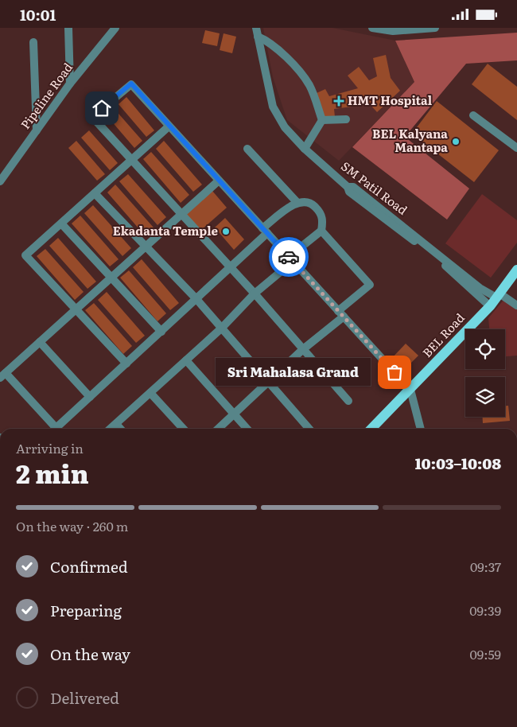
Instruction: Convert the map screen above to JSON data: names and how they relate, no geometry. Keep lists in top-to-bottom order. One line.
{"streets":{"main road":["BEL Road"],"street":["Pipeline Road","SM Patil Road"]},"crossings":[["SM Patil Road","BEL Road"]],"places":{"health":["HMT Hospital"],"other":["BEL Kalyana Mantapa","Ekadanta Temple","Sri Mahalasa Grand"]},"page":{"status":"10:01","bubble":"Sri Mahalasa Grand","heading":["2 min","Arriving in","10:03–10:08"],"bar":"On the way · 260 m","list":[["Confirmed","09:37"],["Preparing","09:39"],["On the way","09:59"],"Delivered"]}}
